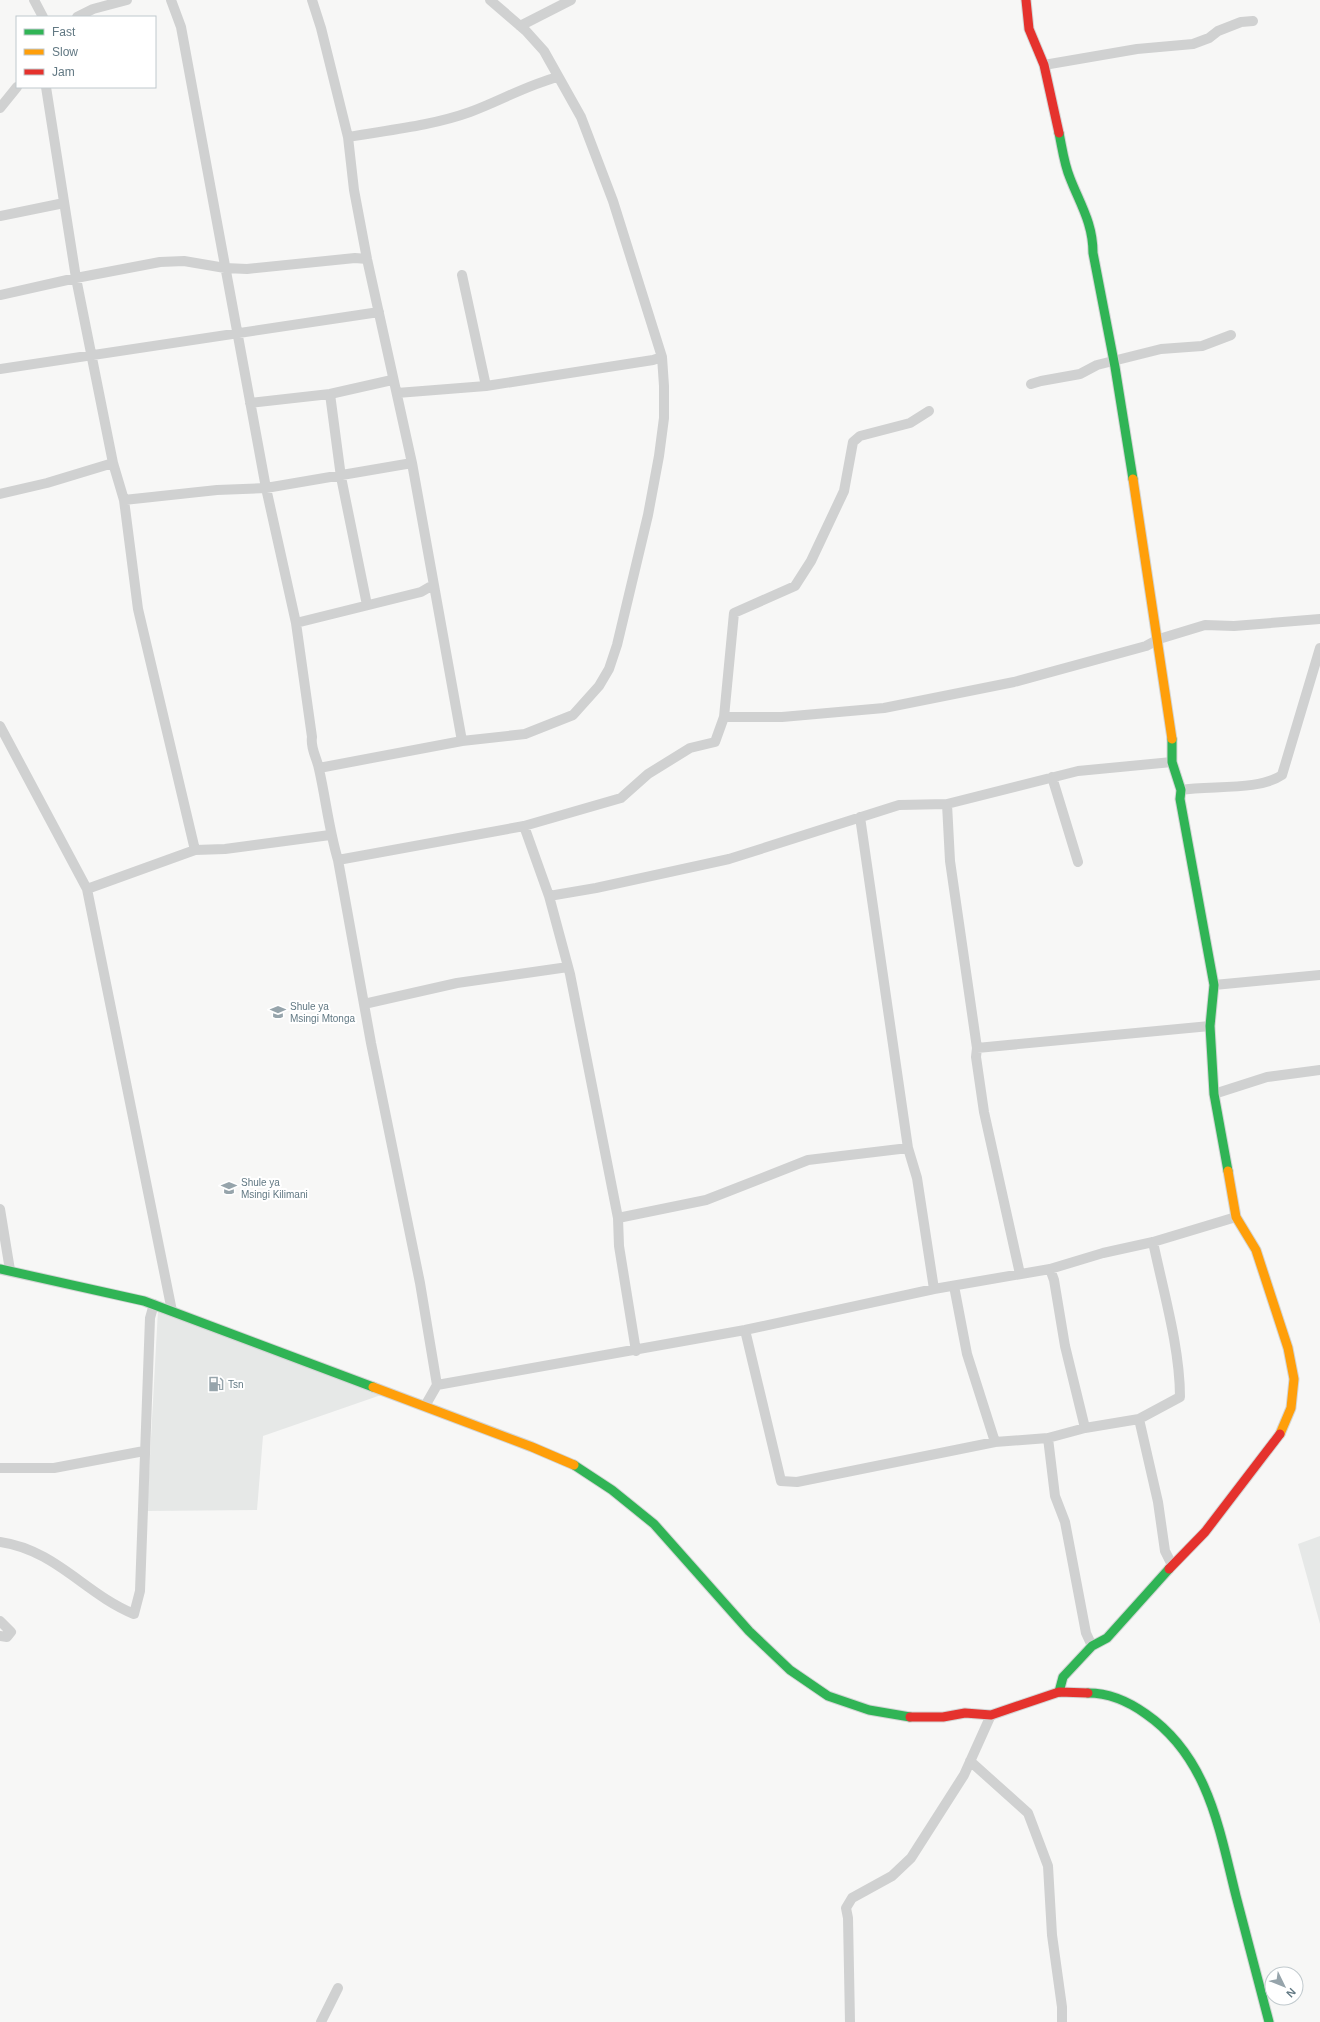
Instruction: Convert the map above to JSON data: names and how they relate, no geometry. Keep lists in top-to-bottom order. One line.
{"places":{"school or university":["Shule ya Msingi Mtonga","Shule ya Msingi Kilimani"],"fuel station":["Tsn"]},"legend":["Fast","Slow","Jam"],"north":"bottom right"}
